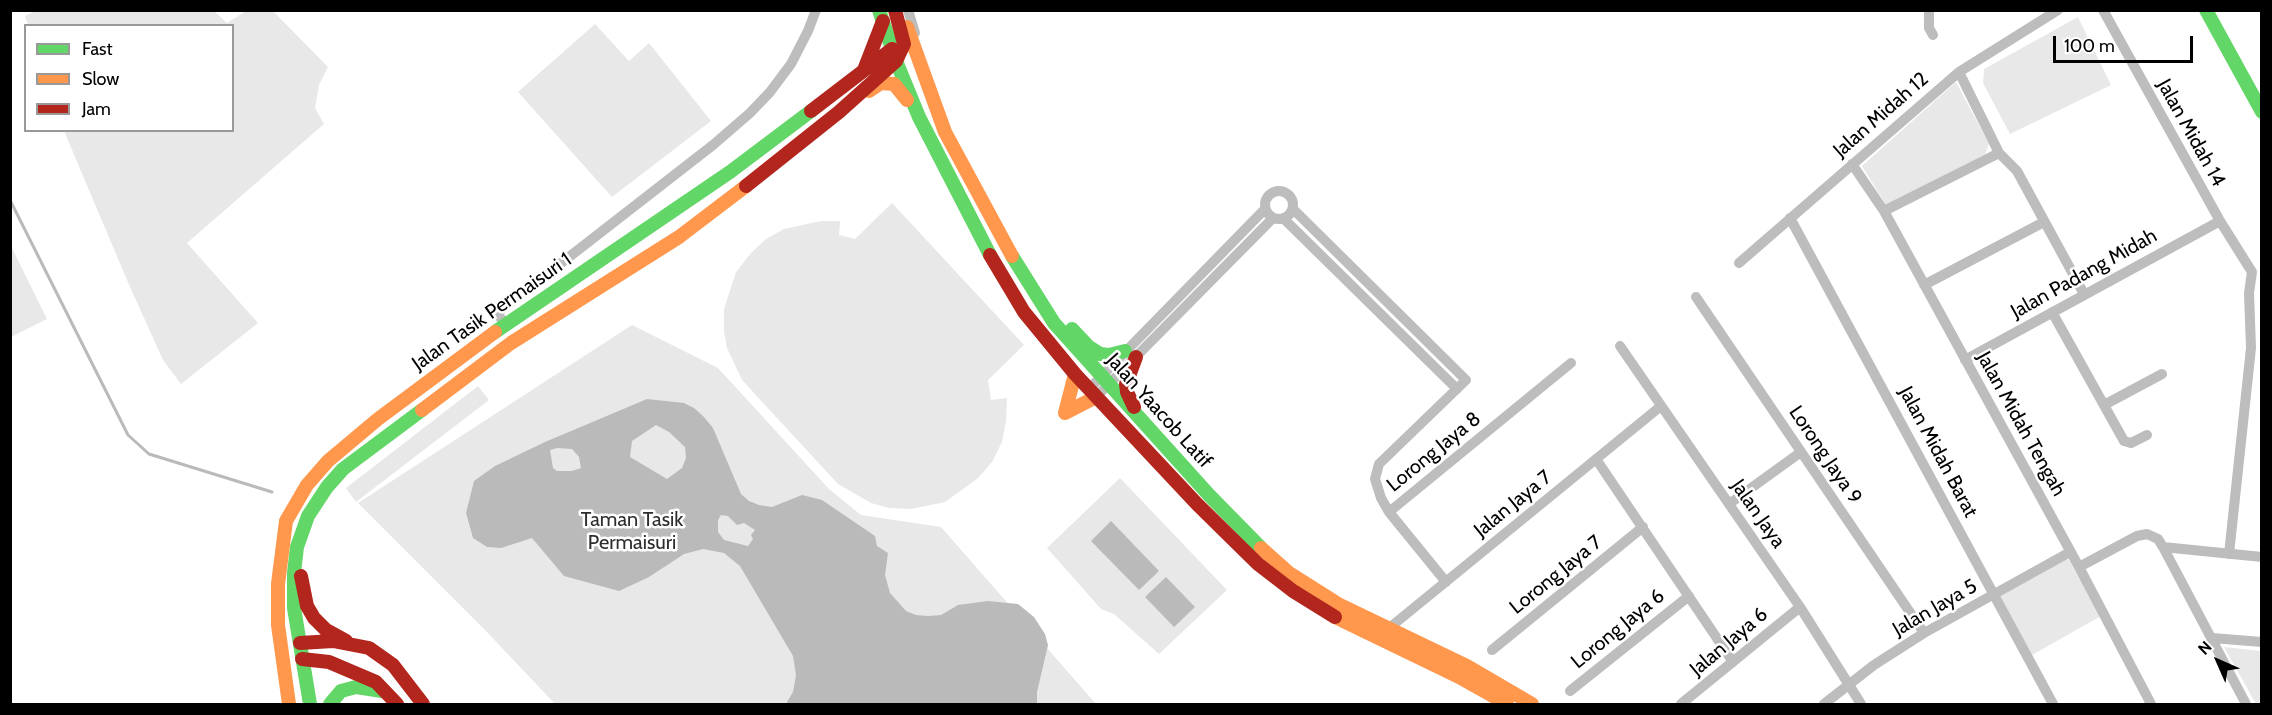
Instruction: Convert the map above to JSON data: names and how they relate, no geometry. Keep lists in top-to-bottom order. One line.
{"streets":{"street":["Jalan Midah 12","Jalan Midah 14","Jalan Padang Midah","Jalan Tasik Permaisuri 1","Jalan Yaacob Latif","Jalan Midah Tengah","Lorong Jaya 8","Jalan Midah Barat","Lorong Jaya 9","Jalan Jaya 7","Jalan Jaya","Lorong Jaya 7","Jalan Jaya 5","Lorong Jaya 6","Jalan Jaya 6"]},"crossings":[["Jalan Midah 12","Jalan Midah Tengah"],["Jalan Midah 12","Jalan Midah Barat"],["Jalan Midah 14","Jalan Padang Midah"],["Jalan Padang Midah","Jalan Midah Tengah"],["Jalan Tasik Permaisuri 1","Jalan Yaacob Latif"],["Jalan Yaacob Latif","Jalan Jaya 7"],["Jalan Midah Tengah","Jalan Jaya 5"],["Lorong Jaya 8","Jalan Jaya 7"],["Jalan Midah Barat","Jalan Jaya 5"],["Lorong Jaya 9","Jalan Jaya 5"],["Jalan Jaya 7","Jalan Jaya"],["Jalan Jaya","Jalan Jaya 5"],["Jalan Jaya","Jalan Jaya 6"]],"parks":["Taman Tasik Permaisuri"],"legend":["Fast","Slow","Jam"],"scale_bar":"100 m","north":"top left"}
